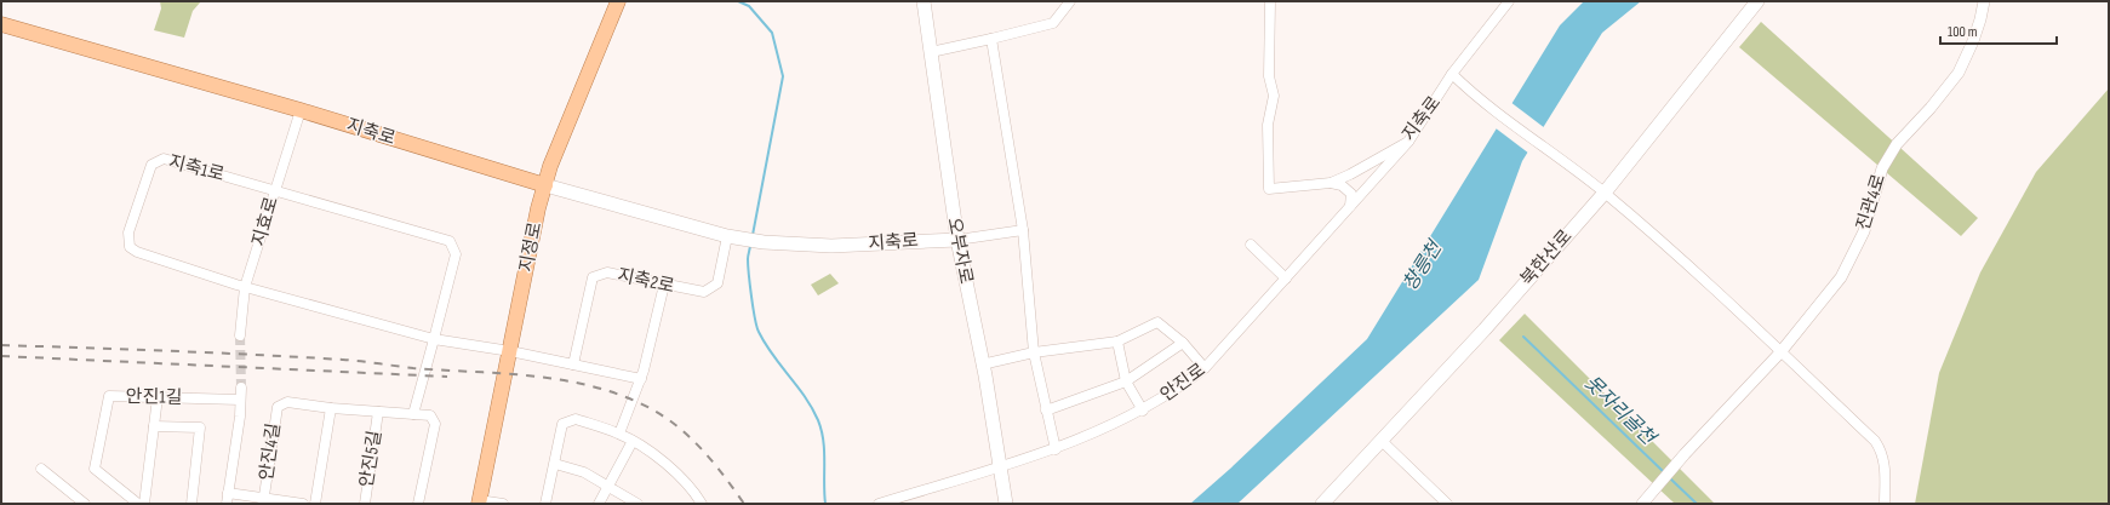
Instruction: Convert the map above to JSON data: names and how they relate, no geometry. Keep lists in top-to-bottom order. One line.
{"streets":{"main road":["지축로","지정로","오부자로","북한산로"],"street":["지축1로","진관4로","지효로","지축2로","안진로","안진1길","안진4길","안진5길"]},"crossings":[["지축로","지효로"],["지축로","지정로"],["지축로","오부자로"],["지축로","지축2로"],["지축로","안진로"],["지축1로","지효로"],["지축1로","지정로"],["오부자로","안진로"]],"water":["창릉천","못자리골천"],"scale_bar":"100 m"}
